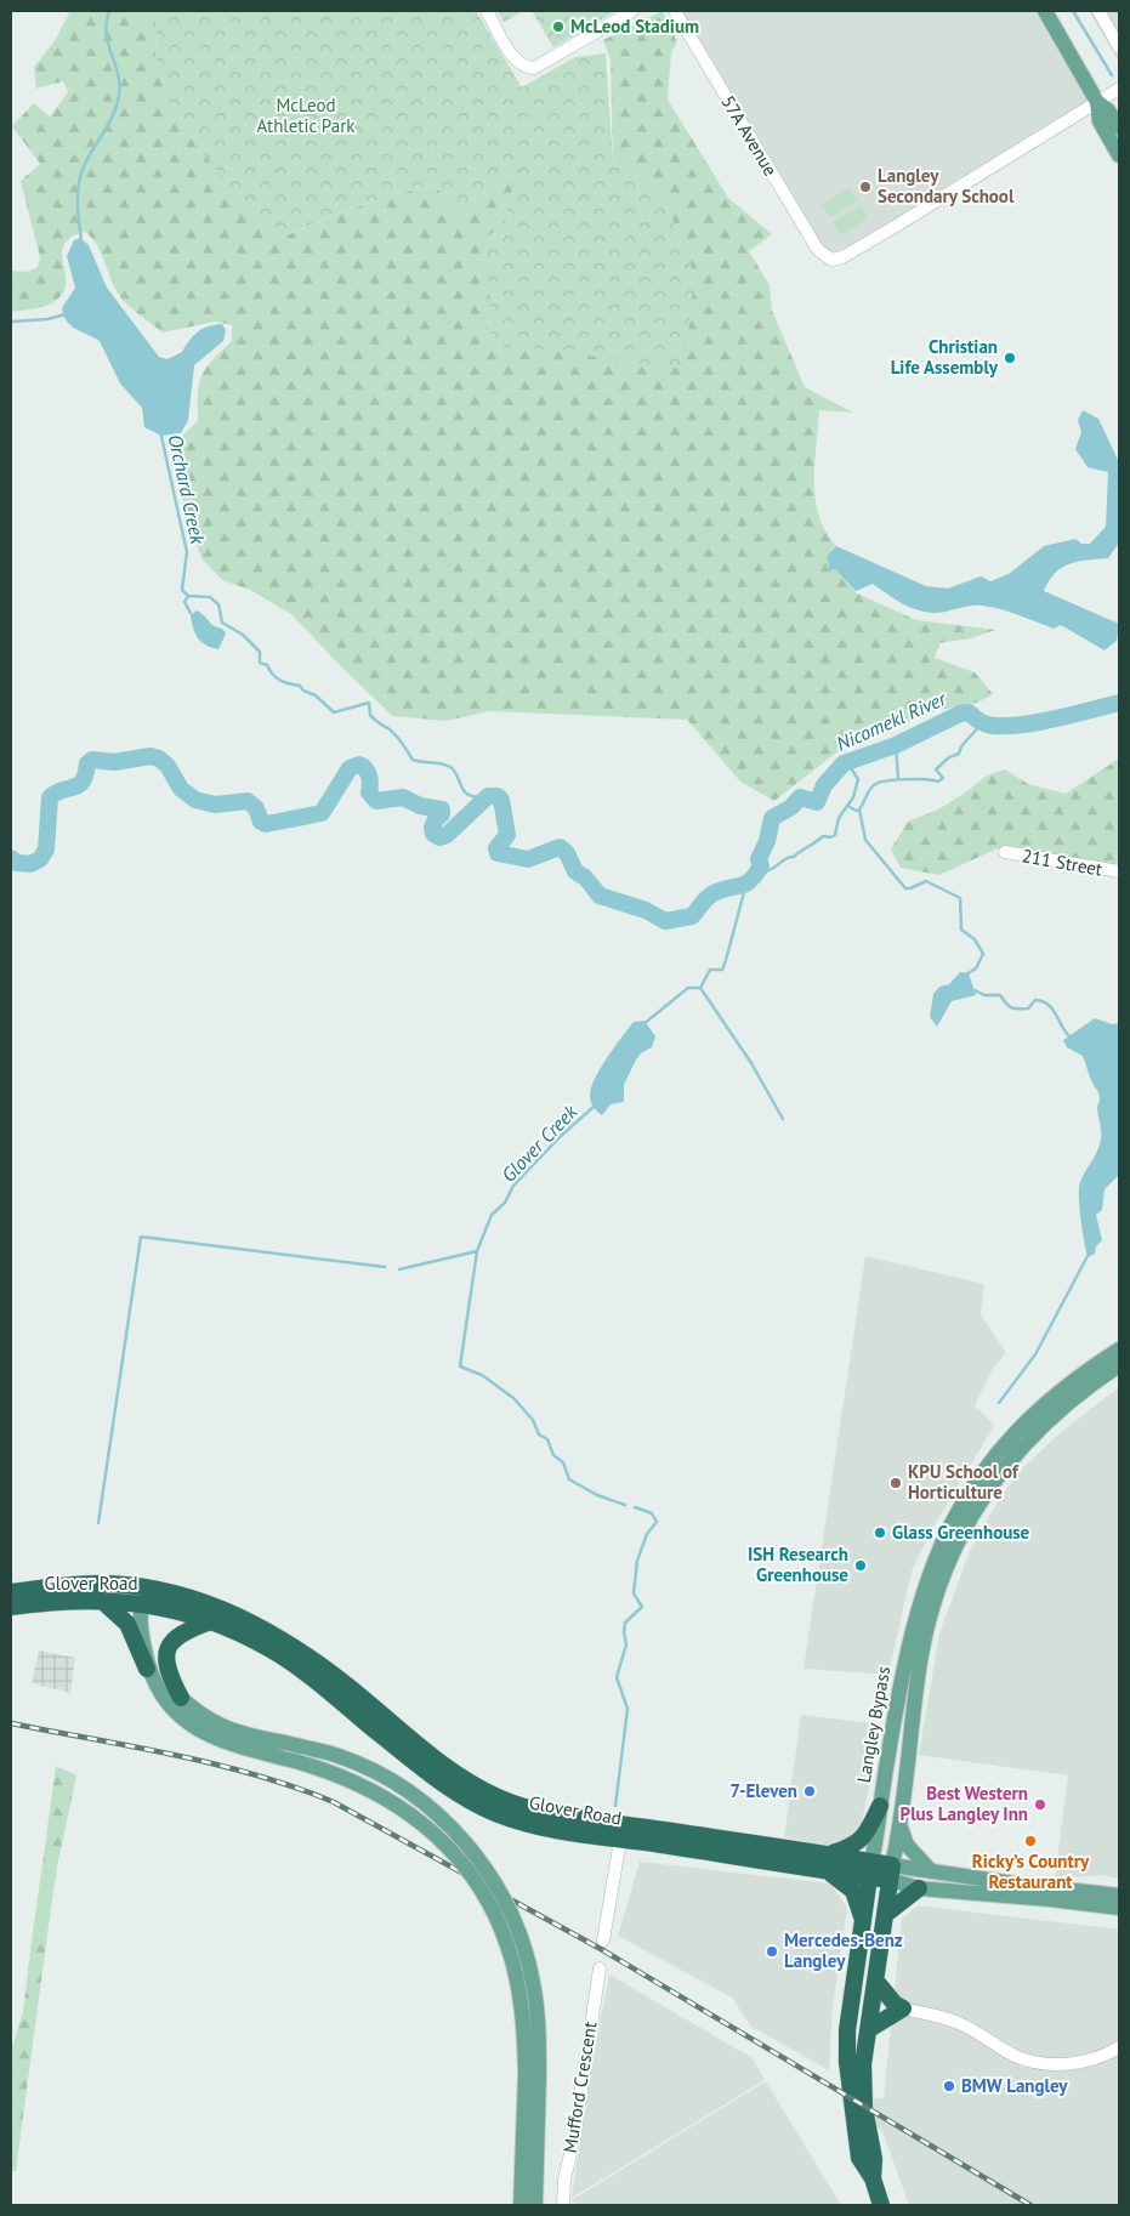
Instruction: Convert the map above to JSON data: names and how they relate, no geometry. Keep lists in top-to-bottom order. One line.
{"streets":{"highway":["Glover Road","Langley Bypass"],"street":["57A Avenue","211 Street","Mufford Crescent"]},"crossings":[["Glover Road","Langley Bypass"]],"water":["Orchard Creek","Nicomekl River","Glover Creek"],"parks":["McLeod Athletic Park"],"places":["McLeod Stadium","Langley Secondary School","Christian Life Assembly","KPU School of Horticulture","Glass Greenhouse","ISH Research Greenhouse","7-Eleven","Best Western Plus Langley Inn","Ricky’s Country Restaurant","Mercedes-Benz Langley","BMW Langley"]}
